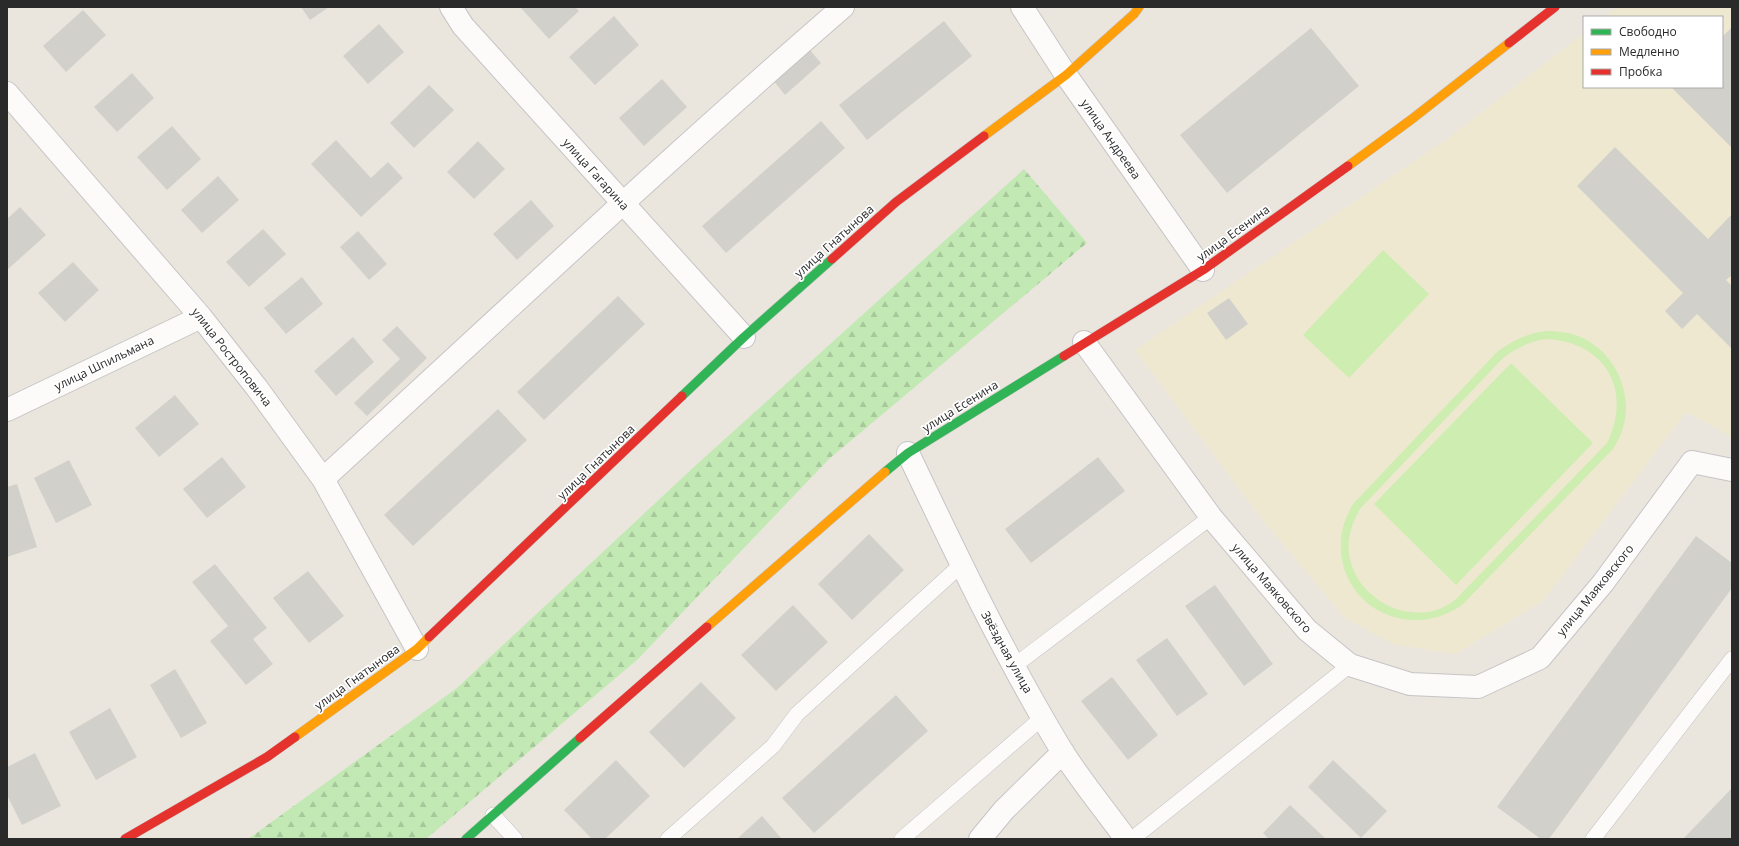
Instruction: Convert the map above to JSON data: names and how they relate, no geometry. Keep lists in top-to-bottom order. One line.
{"streets":{"street":["улица Андреева","улица Гагарина","улица Есенина","улица Гнатынова","улица Ростроповича","улица Шпильмана","улица Маяковского","Звёздная улица"]},"crossings":[["улица Андреева","улица Есенина"],["улица Андреева","улица Гнатынова"],["улица Гагарина","улица Гнатынова"],["улица Есенина","улица Маяковского"],["улица Есенина","Звёздная улица"],["улица Гнатынова","улица Ростроповича"],["улица Ростроповича","улица Шпильмана"]],"legend":["Свободно","Медленно","Пробка"]}
